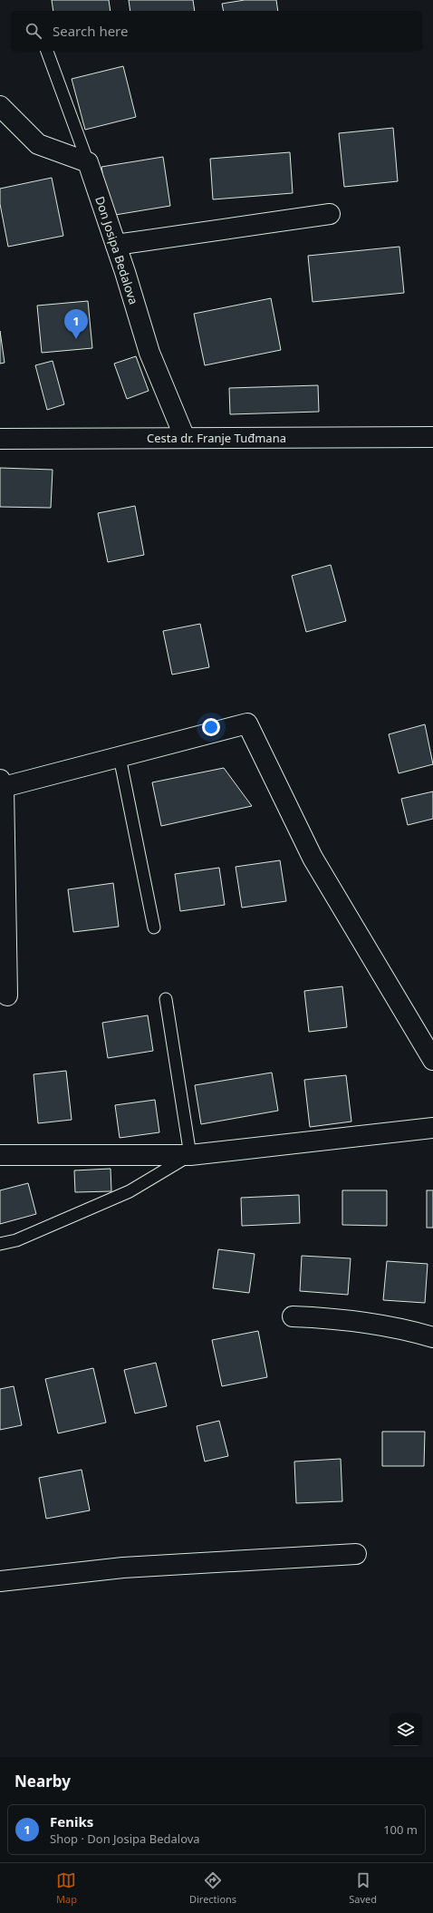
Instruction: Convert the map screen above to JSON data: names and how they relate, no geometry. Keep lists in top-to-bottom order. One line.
{"streets":{"street":["Don Josipa Bedalova","Cesta dr. Franje Tuđmana"]},"crossings":[["Don Josipa Bedalova","Cesta dr. Franje Tuđmana"]],"page":{"search":"Search here","pins":"1","heading":"Nearby","list":[{"mark":"1","name":"Feniks","note":"Shop · Don Josipa Bedalova","value":"100 m"}],"nav":["Map","Directions","Saved"]}}
